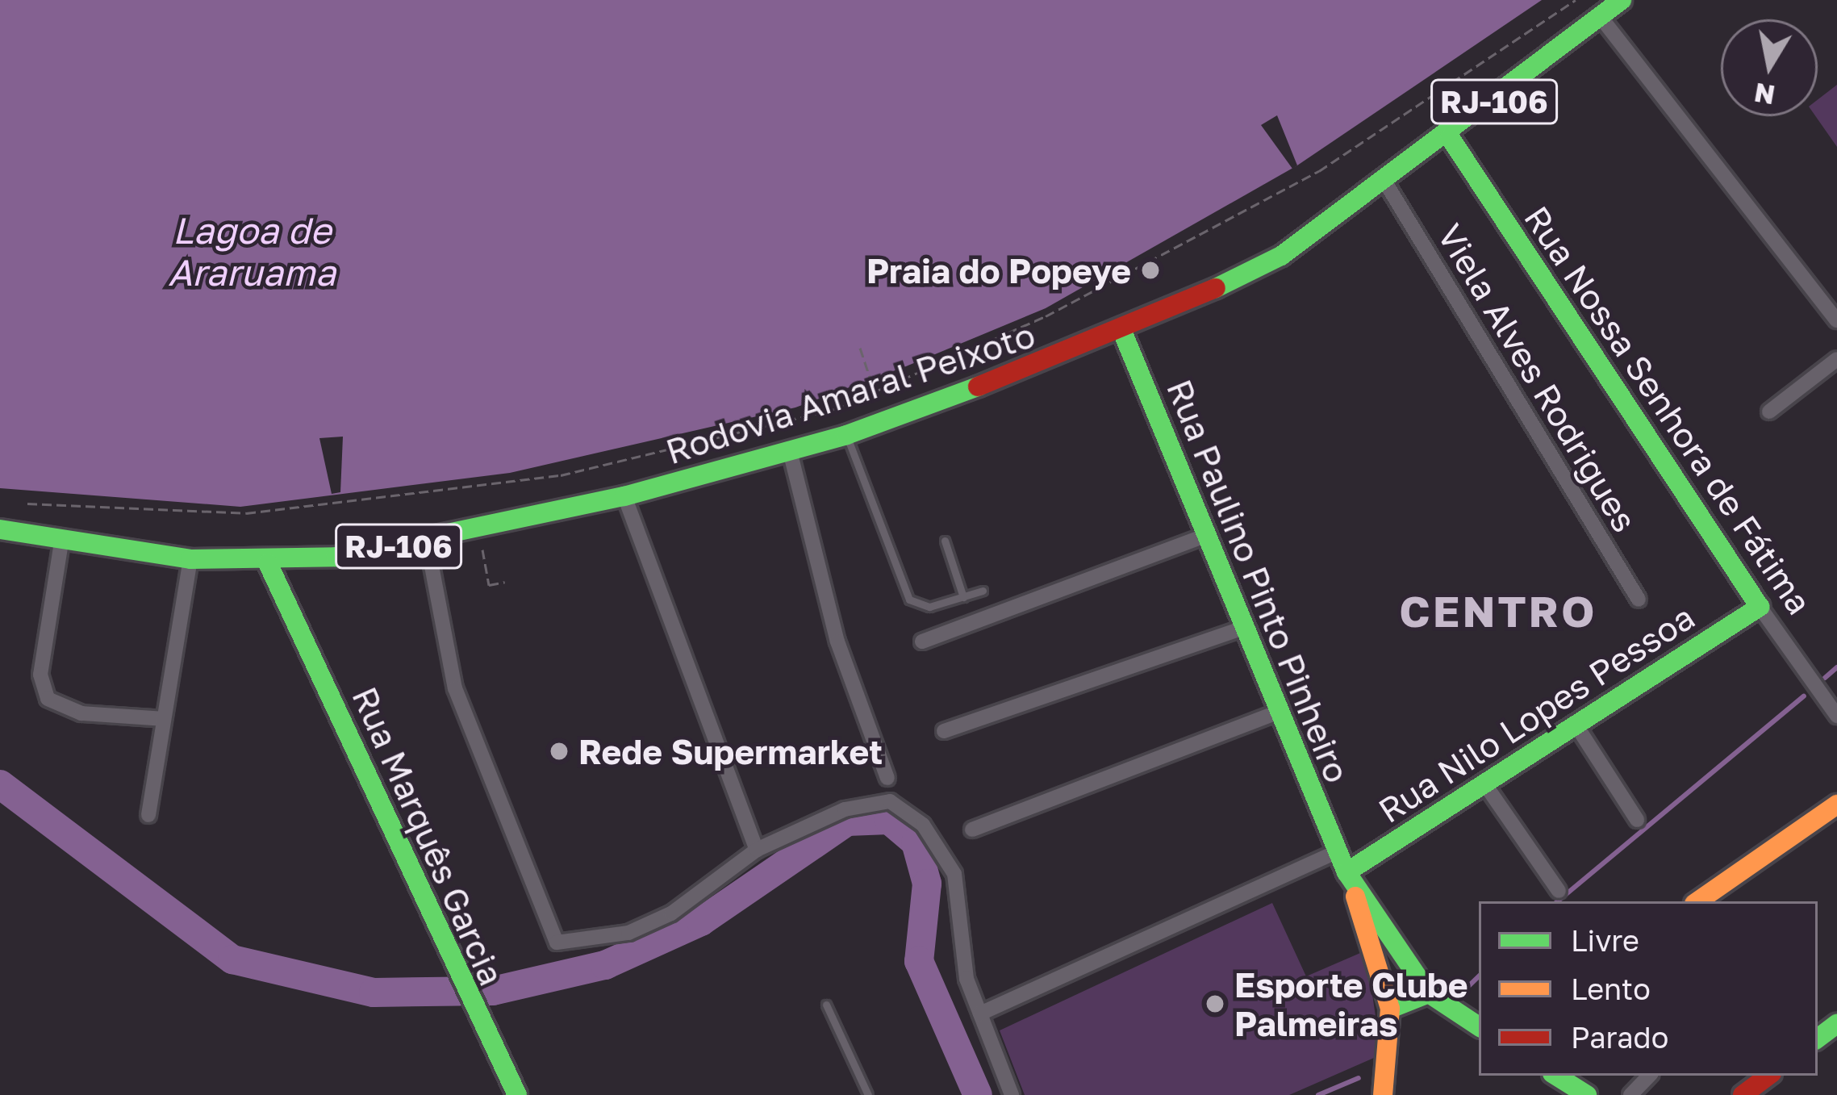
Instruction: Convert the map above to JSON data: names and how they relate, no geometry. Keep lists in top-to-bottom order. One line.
{"streets":{"main road":["RJ-106","Rodovia Amaral Peixoto","Rua Nossa Senhora de Fátima","Rua Paulino Pinto Pinheiro","Rua Nilo Lopes Pessoa","Rua Marquês Garcia"],"street":["Viela Alves Rodrigues"]},"crossings":[["Viela Alves Rodrigues","Rodovia Amaral Peixoto"],["Rodovia Amaral Peixoto","Rua Nossa Senhora de Fátima"],["Rodovia Amaral Peixoto","Rua Paulino Pinto Pinheiro"],["Rodovia Amaral Peixoto","Rua Marquês Garcia"],["Rua Nossa Senhora de Fátima","Rua Nilo Lopes Pessoa"],["Rua Paulino Pinto Pinheiro","Rua Nilo Lopes Pessoa"]],"districts":["CENTRO"],"water":["Lagoa de Araruama"],"places":["Praia do Popeye","Rede Supermarket","Esporte Clube Palmeiras"],"legend":["Livre","Lento","Parado"],"north":"bottom"}
